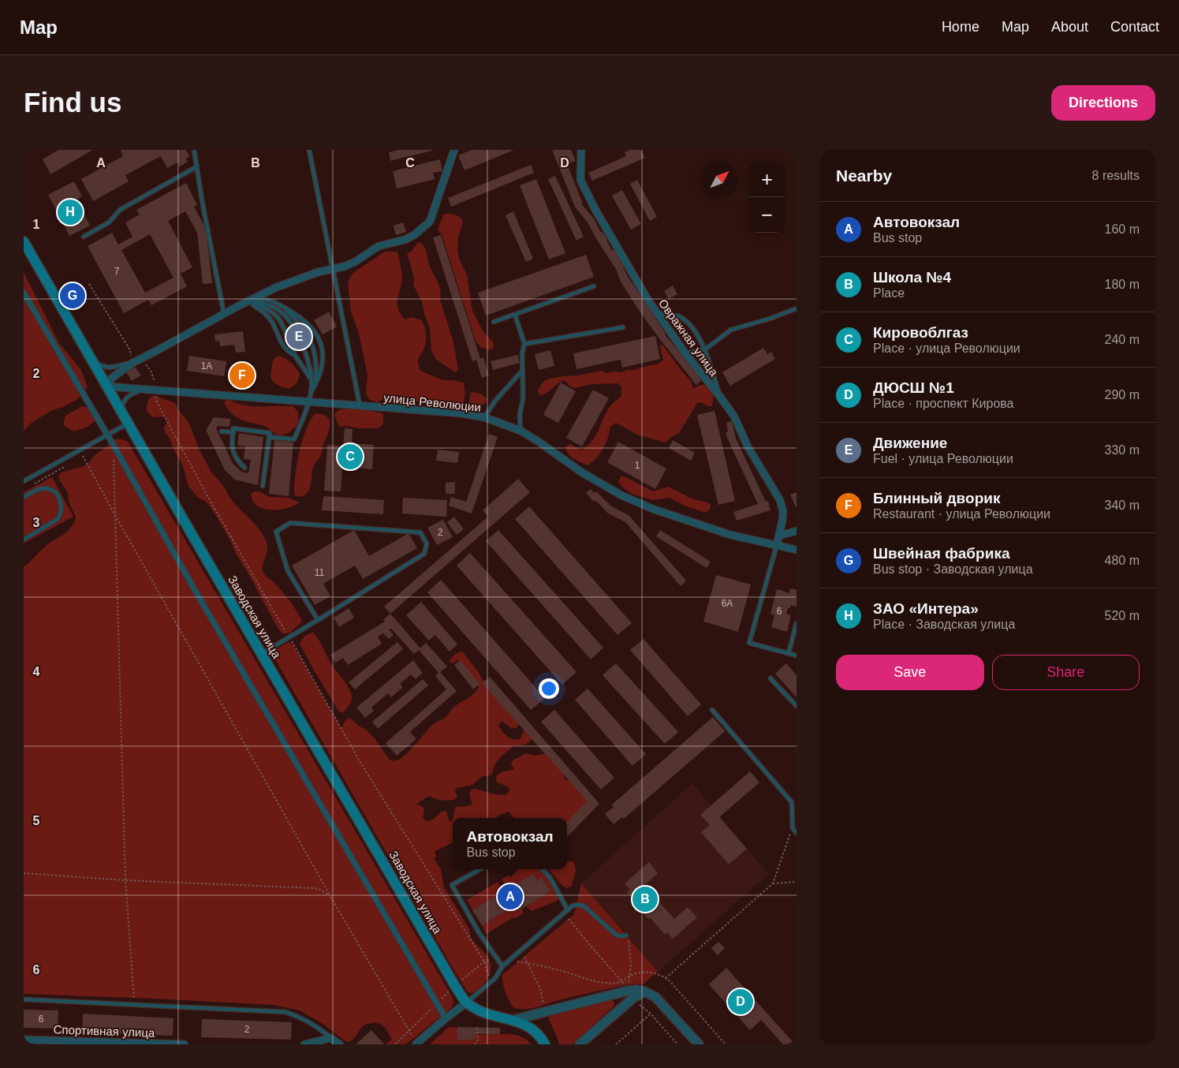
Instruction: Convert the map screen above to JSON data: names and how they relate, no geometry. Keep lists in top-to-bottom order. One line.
{"streets":{"main road":["Заводская улица"],"street":["Овражная улица","улица Революции","Спортивная улица"]},"crossings":[["Овражная улица","улица Революции"],["улица Революции","Заводская улица"]],"house_numbers":["7","1А","1","2","11","6А","6","6","2"],"north":"top right","page":{"header":"Map","nav":["Home","Map","About","Contact"],"buttons":["Directions",["Save","Share"]],"title":"Find us","heading":["Nearby","8 results"],"map_buttons":["+","−"],"pins":["H","G","E","F","C","A","B","D"],"list":[{"mark":"A","name":"Автовокзал","note":"Bus stop","value":"160 m"},{"mark":"B","name":"Школа №4","note":"Place","value":"180 m"},{"mark":"C","name":"Кировоблгаз","note":"Place · улица Революции","value":"240 m"},{"mark":"D","name":"ДЮСШ №1","note":"Place · проспект Кирова","value":"290 m"},{"mark":"E","name":"Движение","note":"Fuel · улица Революции","value":"330 m"},{"mark":"F","name":"Блинный дворик","note":"Restaurant · улица Революции","value":"340 m"},{"mark":"G","name":"Швейная фабрика","note":"Bus stop · Заводская улица","value":"480 m"},{"mark":"H","name":"ЗАО «Интера»","note":"Place · Заводская улица","value":"520 m"}],"popup":["Автовокзал","Bus stop"]},"grid":{"columns":["A","B","C","D"],"rows":["1","2","3","4","5","6"]}}
